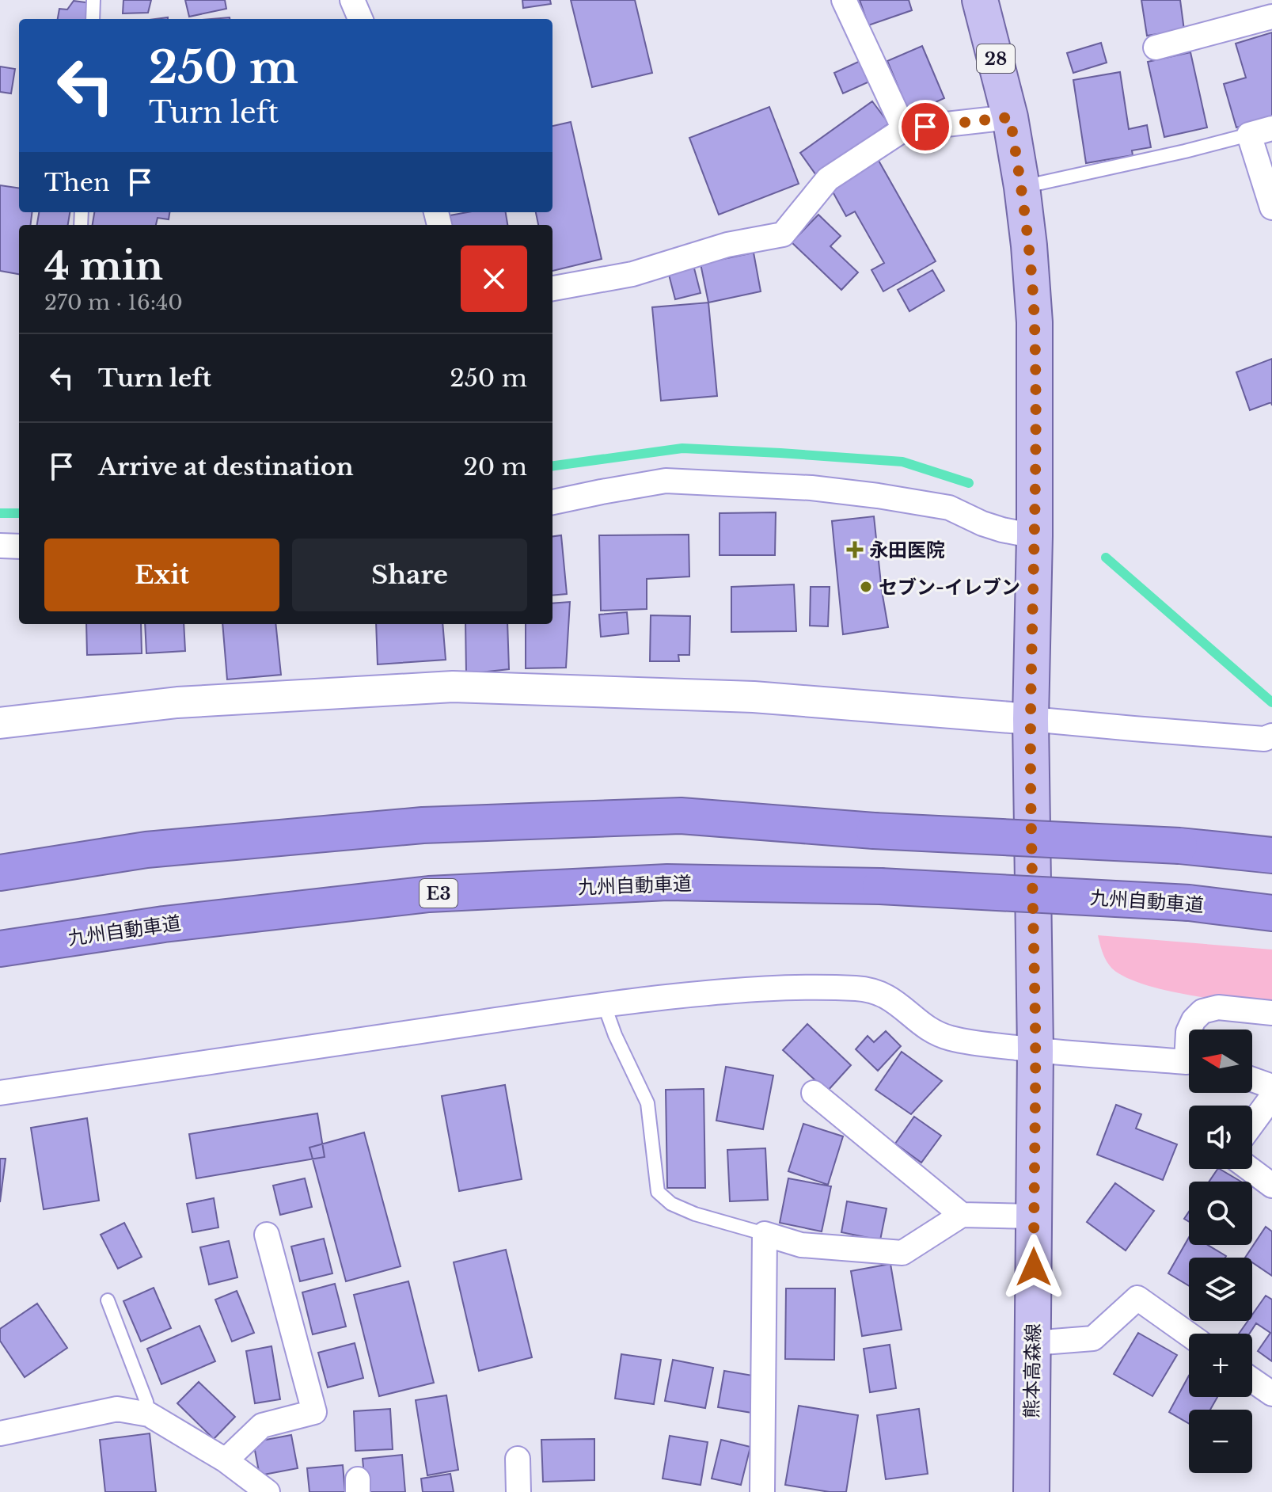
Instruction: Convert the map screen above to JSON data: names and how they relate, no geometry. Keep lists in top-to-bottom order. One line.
{"streets":{"highway":["九州自動車道","E3"],"main road":["28","熊本高森線"]},"places":{"health":["永田医院"],"other":["セブン-イレブン"]},"north":"left","page":{"turn":["250 m","Turn left"],"then":"Then","heading":["4 min","270 m · 16:40"],"list":[{"name":"Turn left","value":"250 m"},{"name":"Arrive at destination","value":"20 m"}],"buttons":["Exit","Share"],"map_buttons":["+","−"]}}
